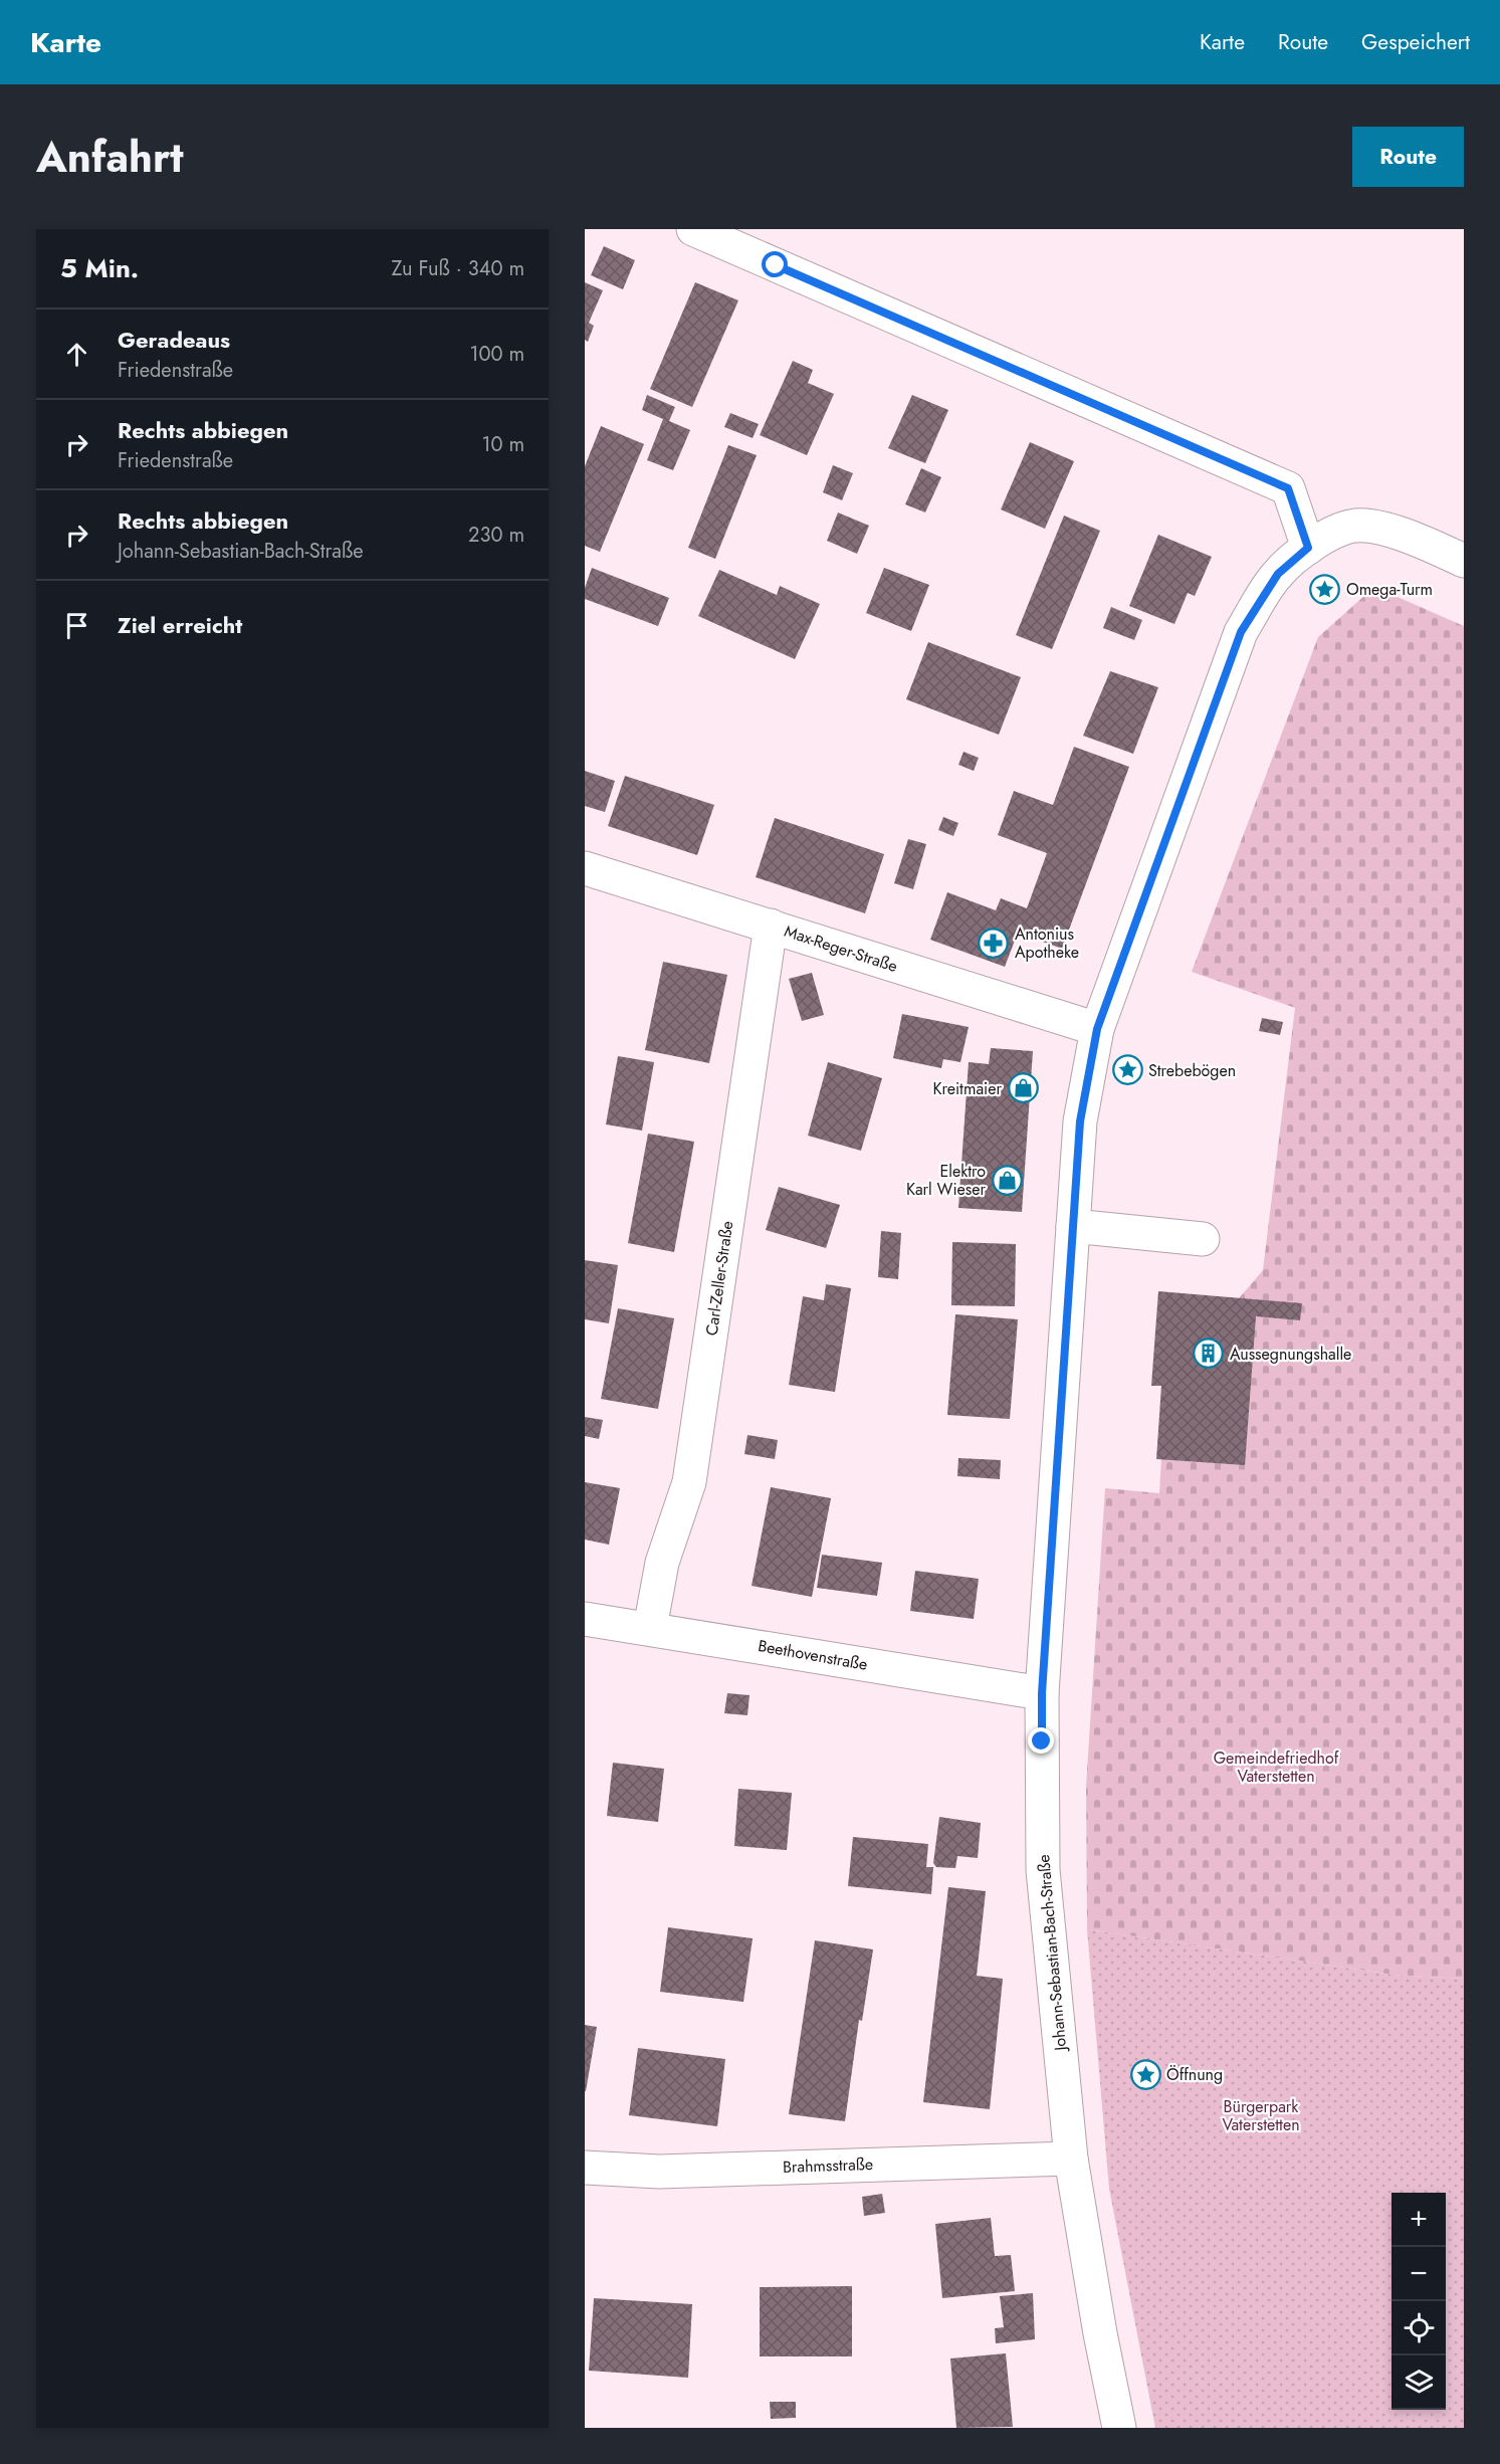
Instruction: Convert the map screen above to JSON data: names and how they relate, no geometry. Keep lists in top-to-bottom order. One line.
{"streets":{"street":["Max-Reger-Straße","Carl-Zeller-Straße","Beethovenstraße","Johann-Sebastian-Bach-Straße","Brahmsstraße"]},"crossings":[["Max-Reger-Straße","Carl-Zeller-Straße"],["Max-Reger-Straße","Johann-Sebastian-Bach-Straße"],["Carl-Zeller-Straße","Beethovenstraße"],["Beethovenstraße","Johann-Sebastian-Bach-Straße"],["Johann-Sebastian-Bach-Straße","Brahmsstraße"]],"parks":["Gemeindefriedhof Vaterstetten","Bürgerpark Vaterstetten"],"places":{"place":["Omega-Turm","Strebebögen","Öffnung"],"pharmacy":["Antonius Apotheke"],"shop":["Kreitmaier","Elektro Karl Wieser"],"building":["Aussegnungshalle"]},"page":{"header":"Karte","nav":["Karte","Route","Gespeichert"],"title":"Anfahrt","buttons":"Route","heading":["5 Min.","Zu Fuß · 340 m"],"list":[["Geradeaus","Friedenstraße","100 m"],["Rechts abbiegen","Friedenstraße","10 m"],["Rechts abbiegen","Johann-Sebastian-Bach-Straße","230 m"],"Ziel erreicht"],"map_buttons":["+","−"]}}
